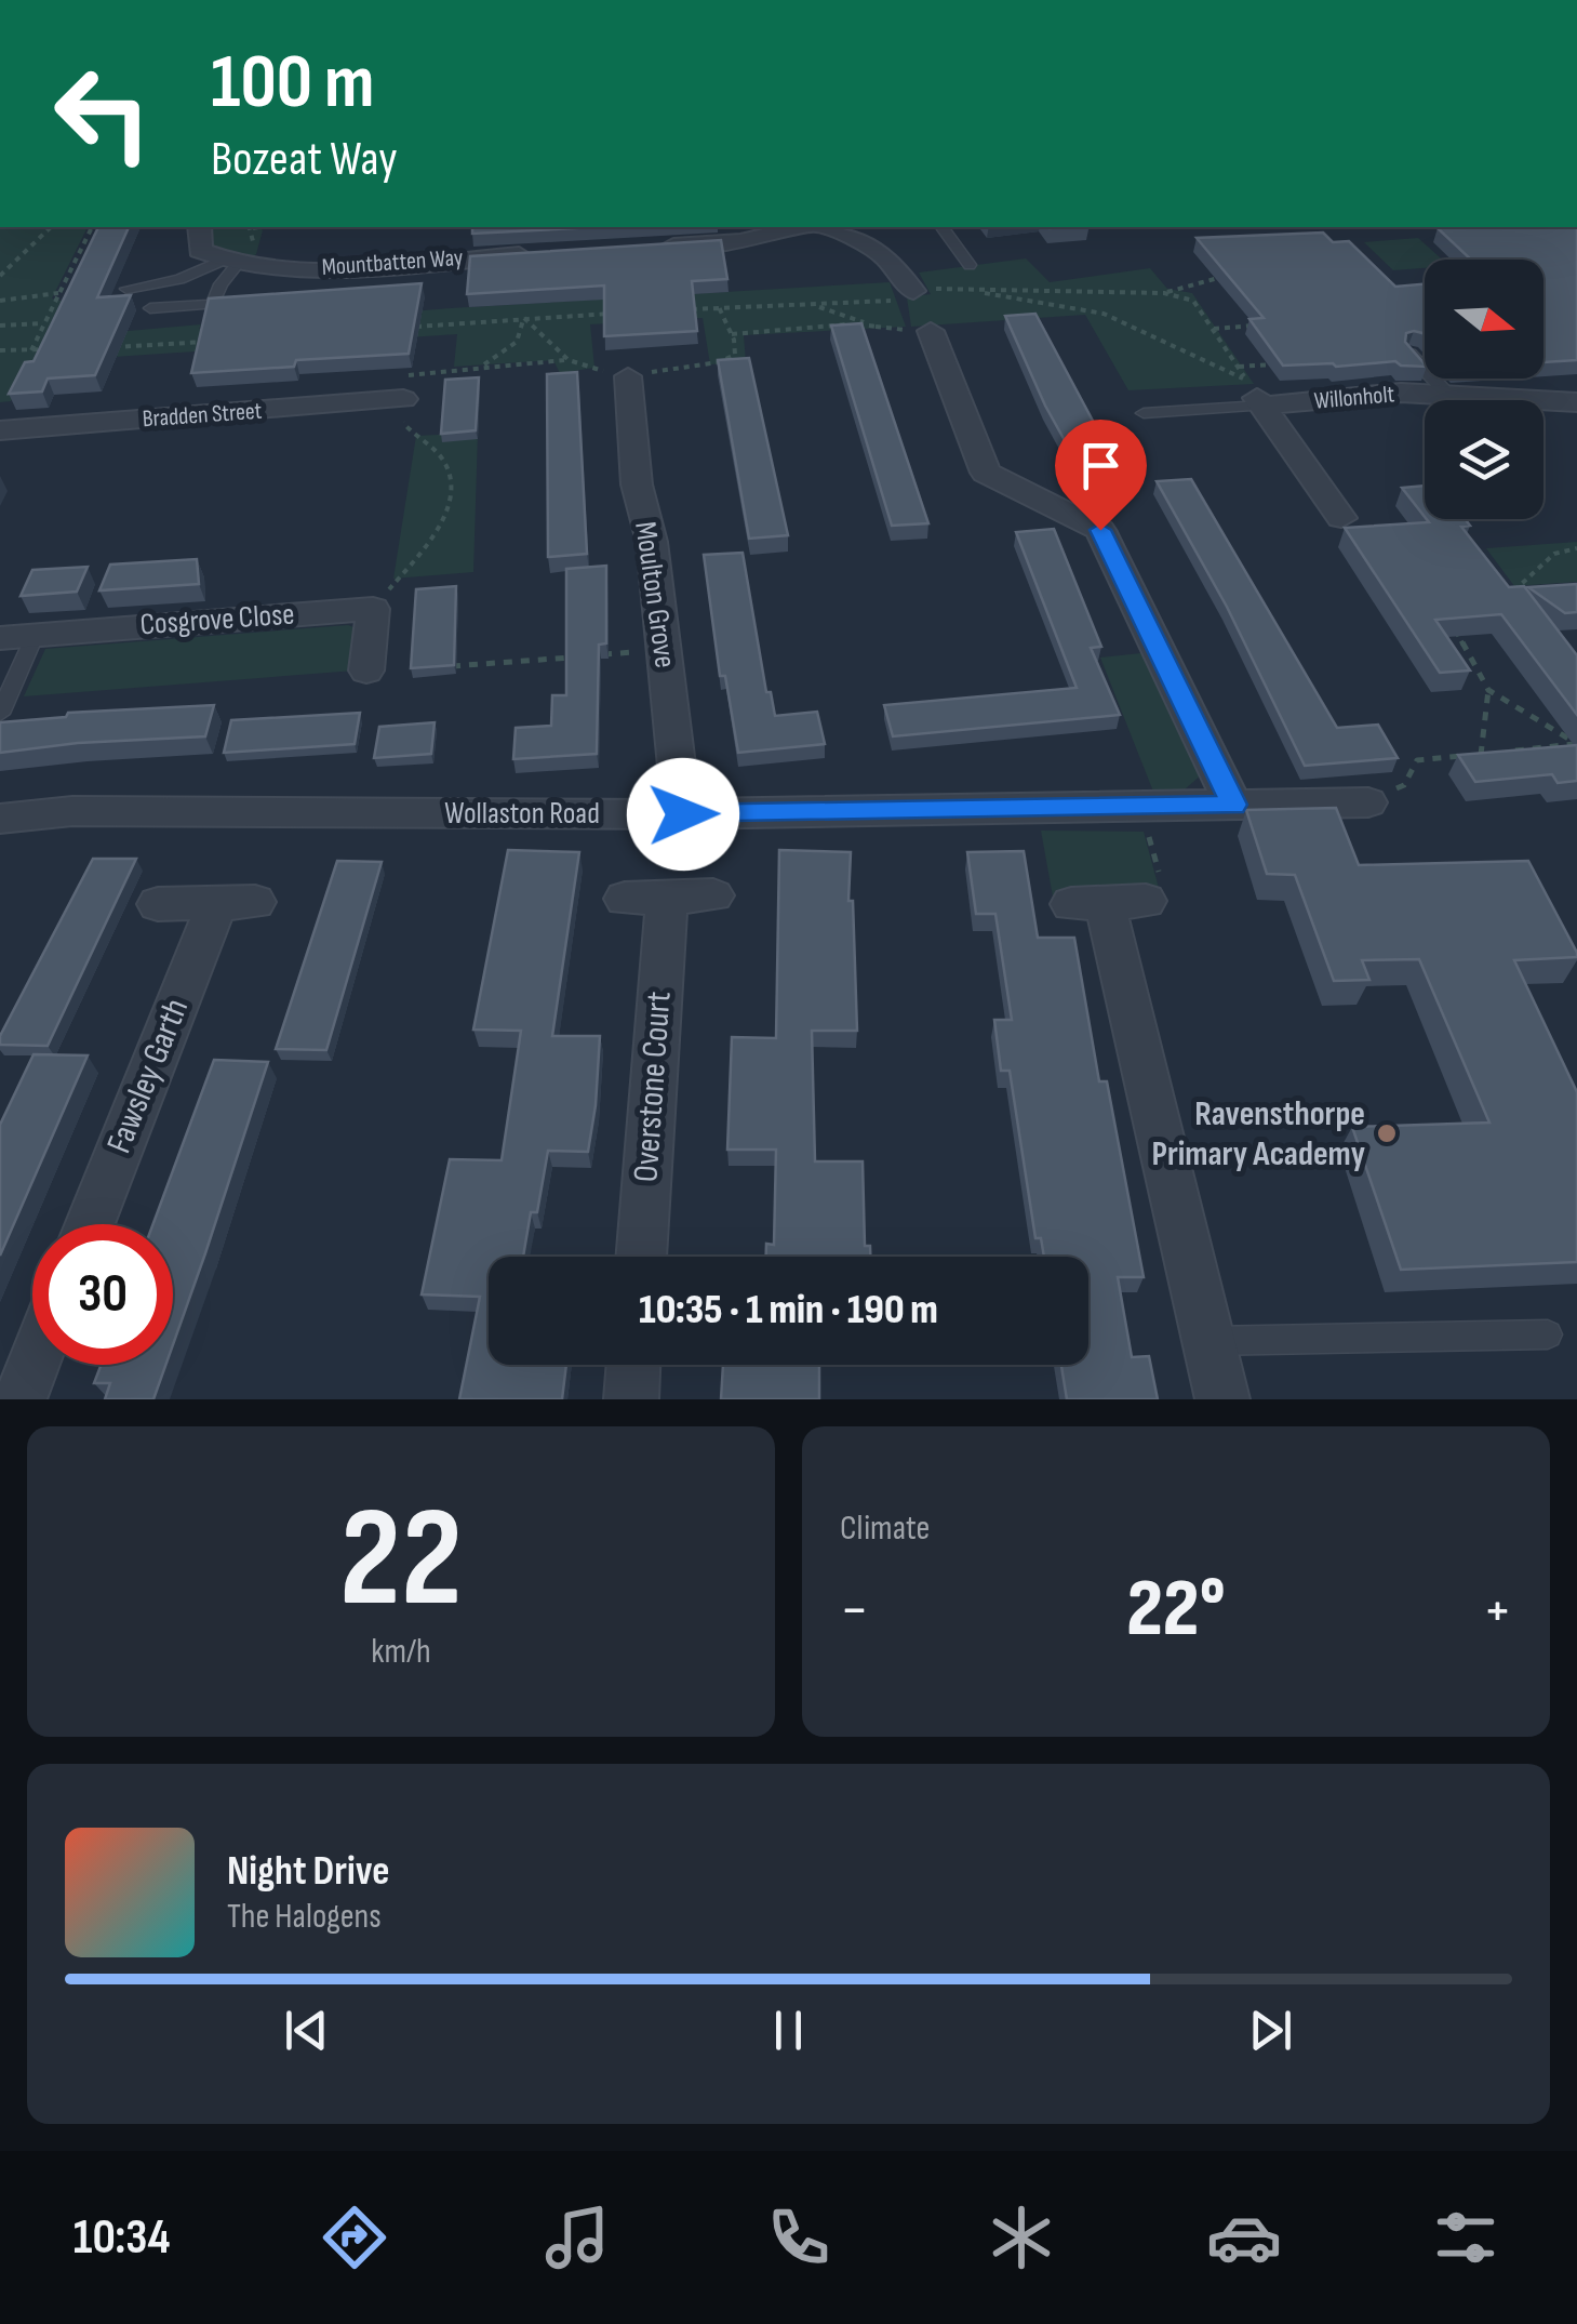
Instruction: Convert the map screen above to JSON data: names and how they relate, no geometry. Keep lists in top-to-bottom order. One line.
{"streets":{"street":["Mountbatten Way","Willonholt","Bradden Street","Moulton Grove","Cosgrove Close","Wollaston Road","Fawsley Garth","Overstone Court"]},"crossings":[["Moulton Grove","Wollaston Road"]],"places":["Ravensthorpe Primary Academy"],"north":"right","page":{"turn":["100 m","Bozeat Way"],"limit":"30","trip":"10:35 · 1 min · 190 m","tile":[["22","km/h"],"Climate"],"heat":["−","22°","+"],"song":["Night Drive","The Halogens"],"tabs":"10:34"}}
